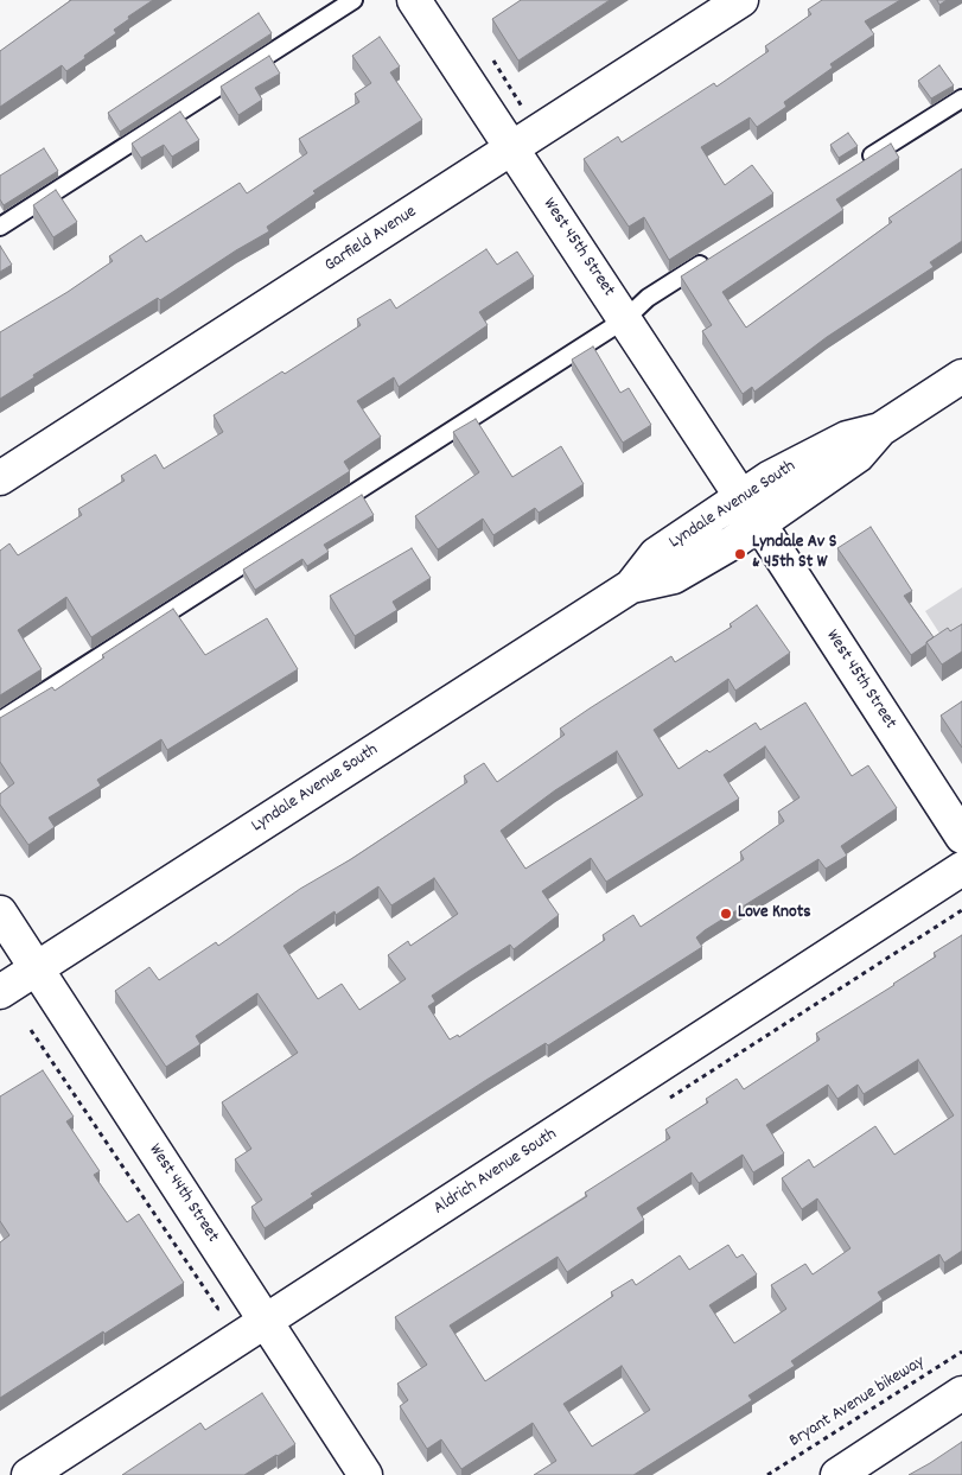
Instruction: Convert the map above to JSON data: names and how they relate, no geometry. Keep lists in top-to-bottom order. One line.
{"streets":{"street":["Garfield Avenue","West 45th Street","Lyndale Avenue South","Aldrich Avenue South","West 44th Street"],"path":["Bryant Avenue bikeway"]},"crossings":[["Garfield Avenue","West 45th Street"],["West 45th Street","Lyndale Avenue South"],["Lyndale Avenue South","West 44th Street"],["Aldrich Avenue South","West 44th Street"]],"places":["Lyndale Av S & 45th St W","Love Knots"]}
